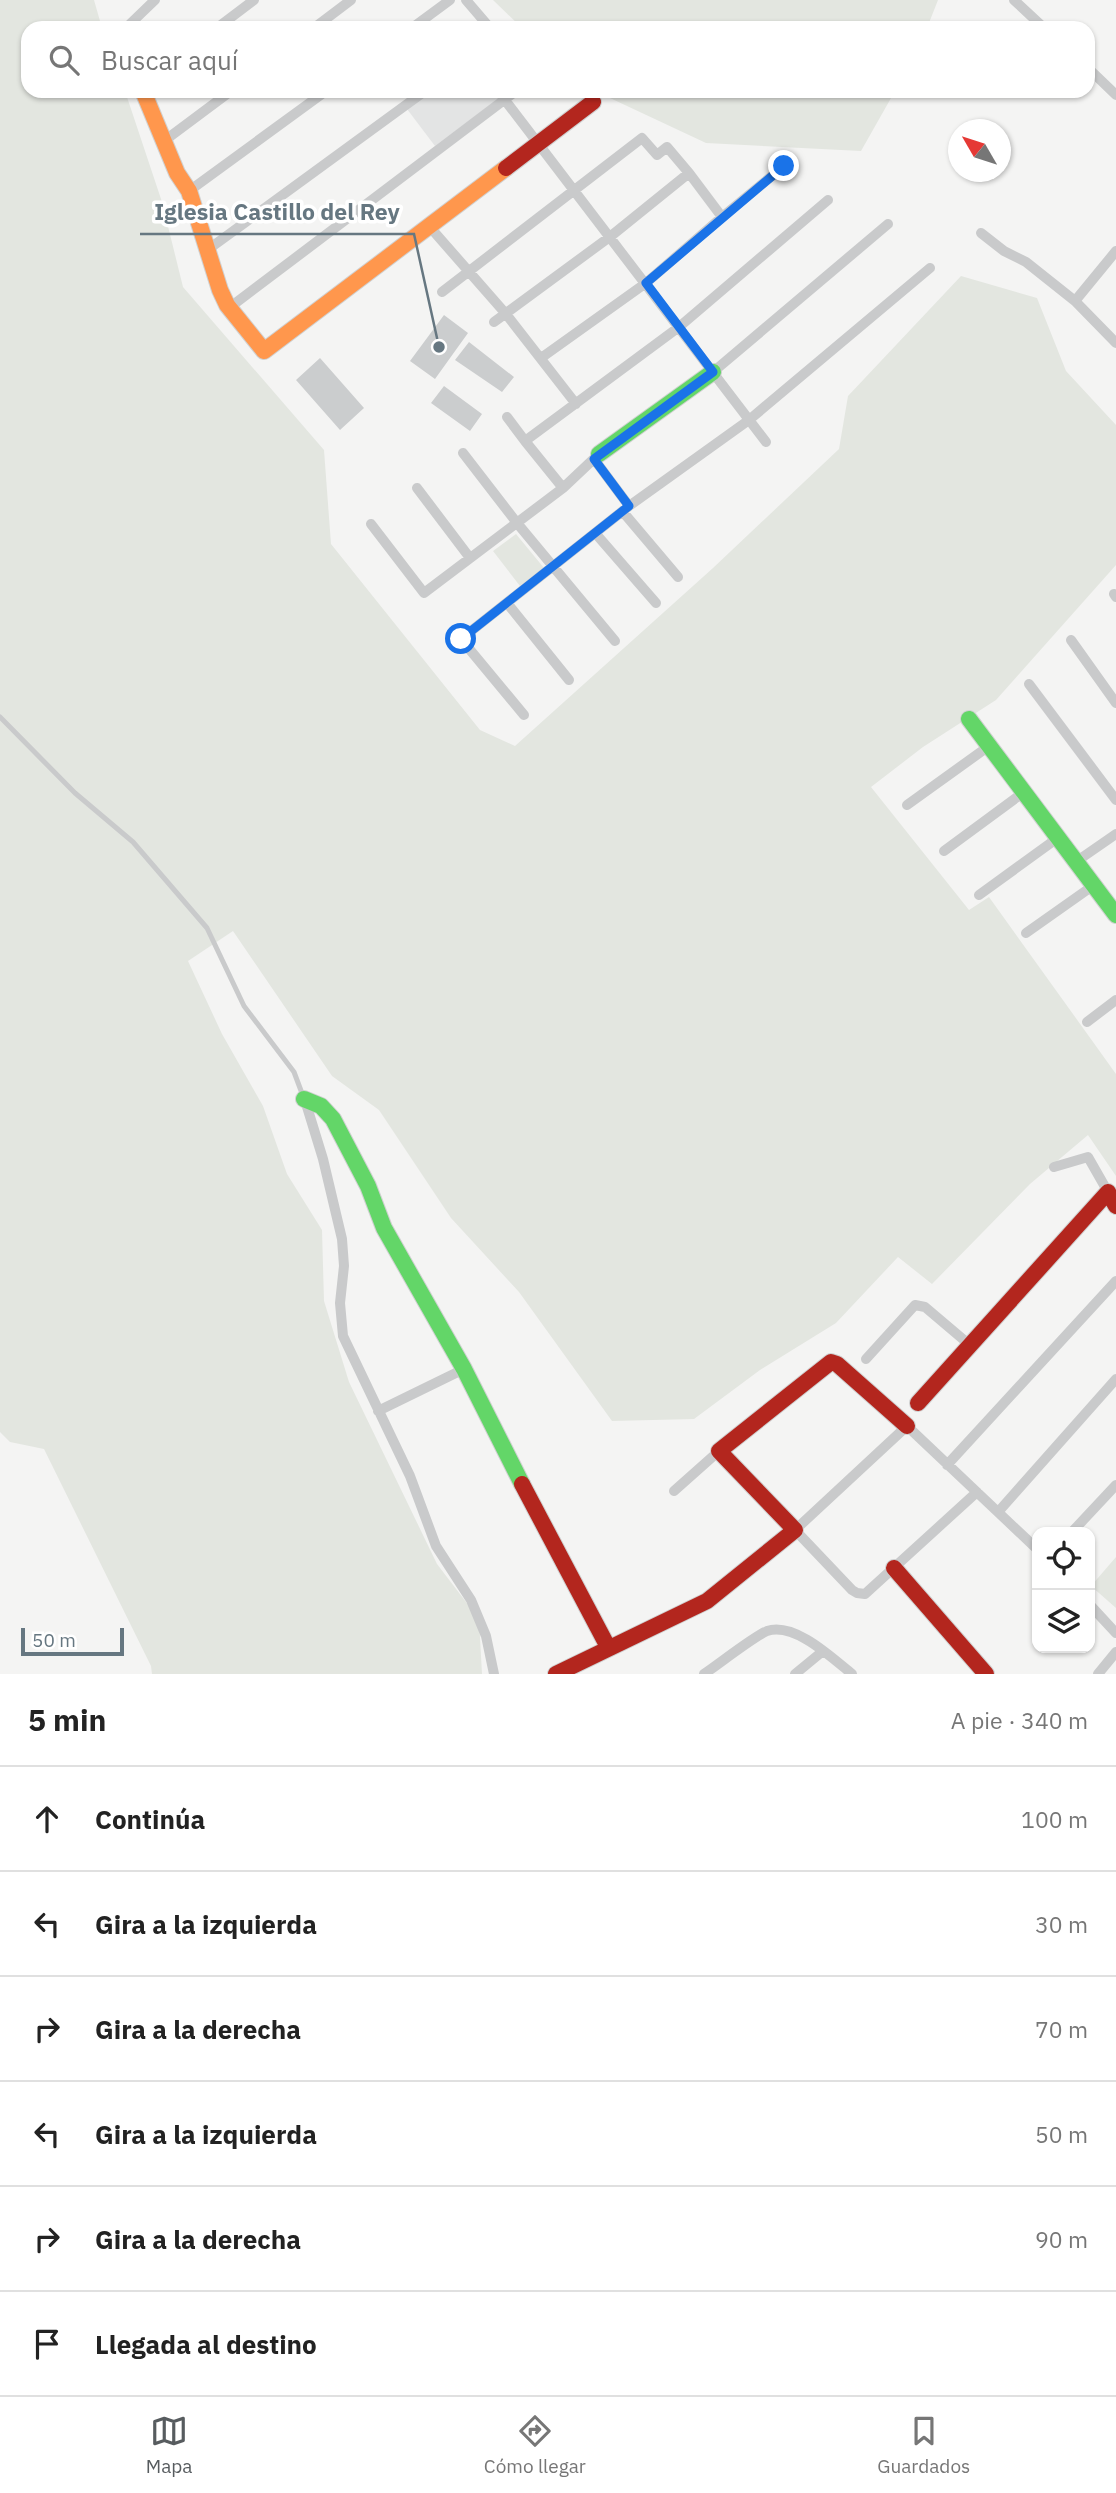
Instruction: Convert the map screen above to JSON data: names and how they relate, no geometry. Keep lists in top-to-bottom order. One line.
{"places":["Iglesia Castillo del Rey"],"scale_bar":"50 m","north":"top left","page":{"search":"Buscar aquí","scale":"50 m","heading":["5 min","A pie · 340 m"],"list":[["Continúa","100 m"],["Gira a la izquierda","30 m"],["Gira a la derecha","70 m"],["Gira a la izquierda","50 m"],["Gira a la derecha","90 m"],"Llegada al destino"],"nav":["Mapa","Cómo llegar","Guardados"]}}
